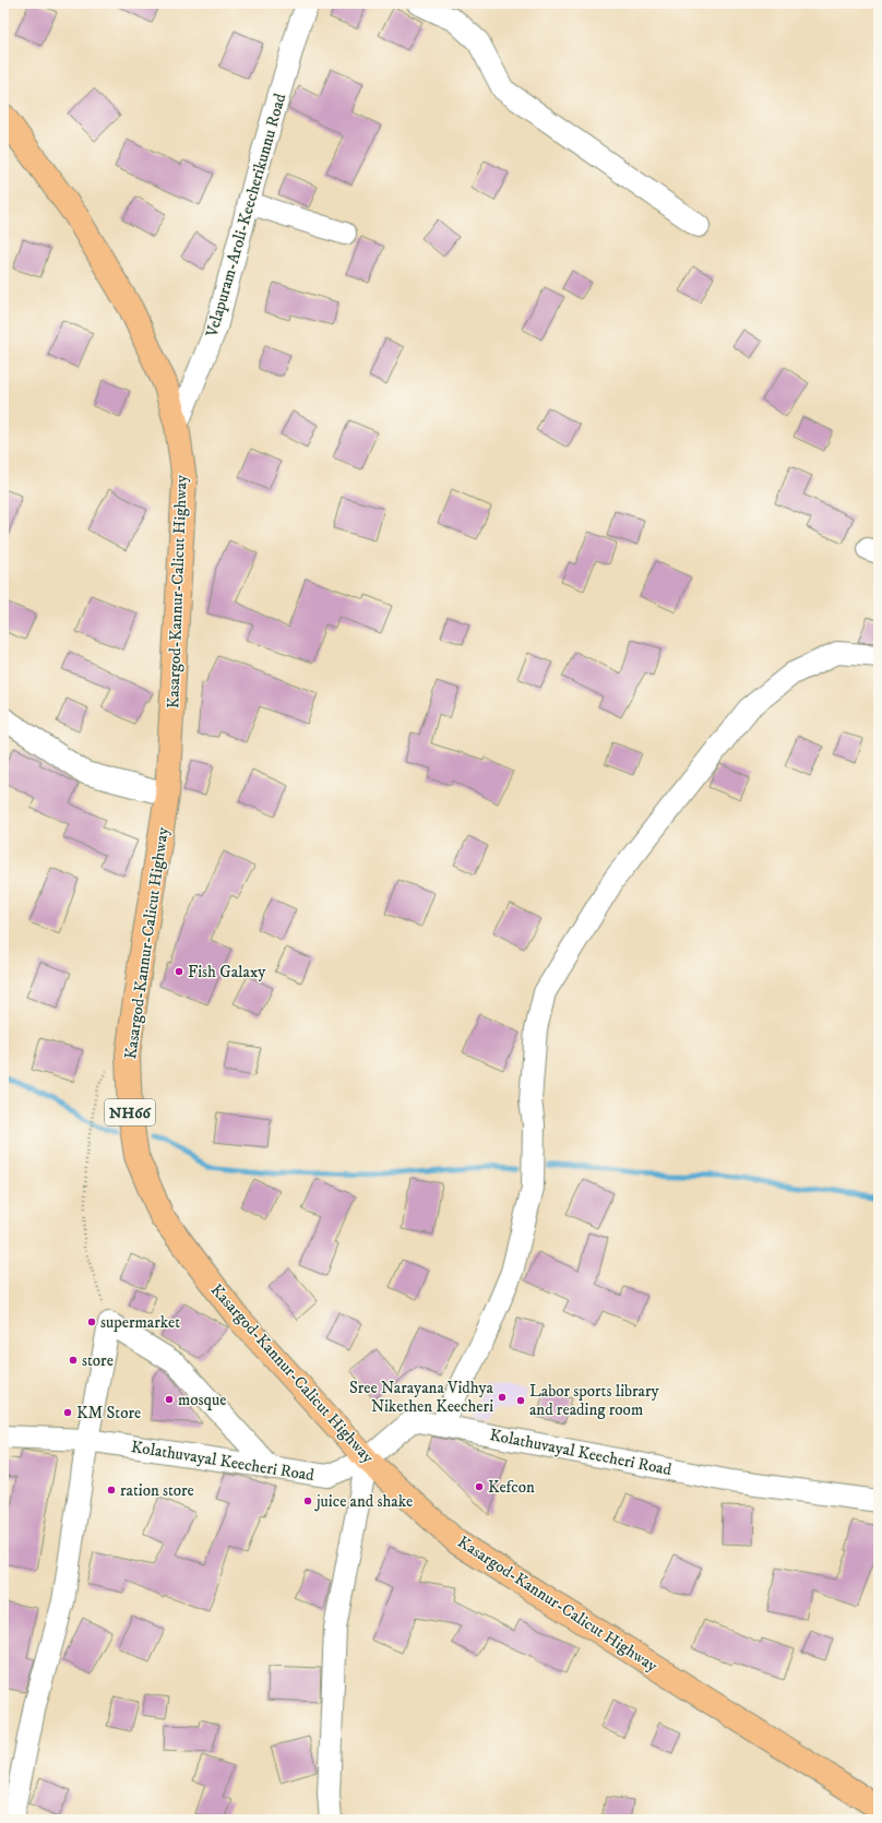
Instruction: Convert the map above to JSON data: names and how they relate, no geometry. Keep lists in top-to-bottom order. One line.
{"streets":{"highway":["Kasargod-Kannur-Calicut Highway","NH66"],"street":["Velapuram-Aroli-Keecherikunnu Road","Kolathuvayal Keecheri Road"]},"crossings":[["Velapuram-Aroli-Keecherikunnu Road","Kasargod-Kannur-Calicut Highway"],["Kasargod-Kannur-Calicut Highway","Kolathuvayal Keecheri Road"]],"places":["Fish Galaxy","supermarket","store","Sree Narayana Vidhya Nikethen Keecheri","mosque","Labor sports library and reading room","KM Store","Kefcon","ration store","juice and shake"]}
